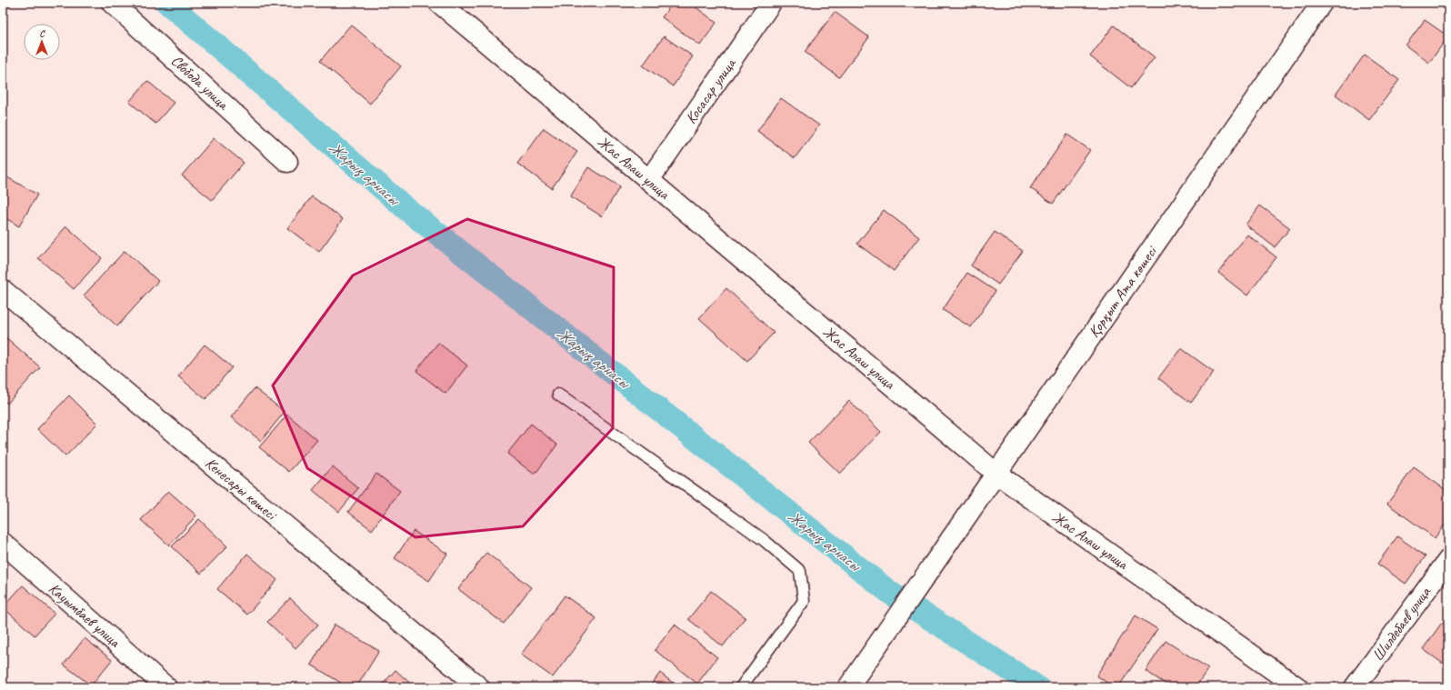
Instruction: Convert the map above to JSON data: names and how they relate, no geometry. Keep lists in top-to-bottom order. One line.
{"streets":{"street":["Свобода улица","Косасар улица","Жас Алаш улица","Қорқыт Ата көшесі","Кенесары көшесі","Кауымбаев улица","Шилдебаев улица"]},"crossings":[["Косасар улица","Жас Алаш улица"],["Жас Алаш улица","Қорқыт Ата көшесі"]],"water":["Жарық арнасы"],"north":"top"}
